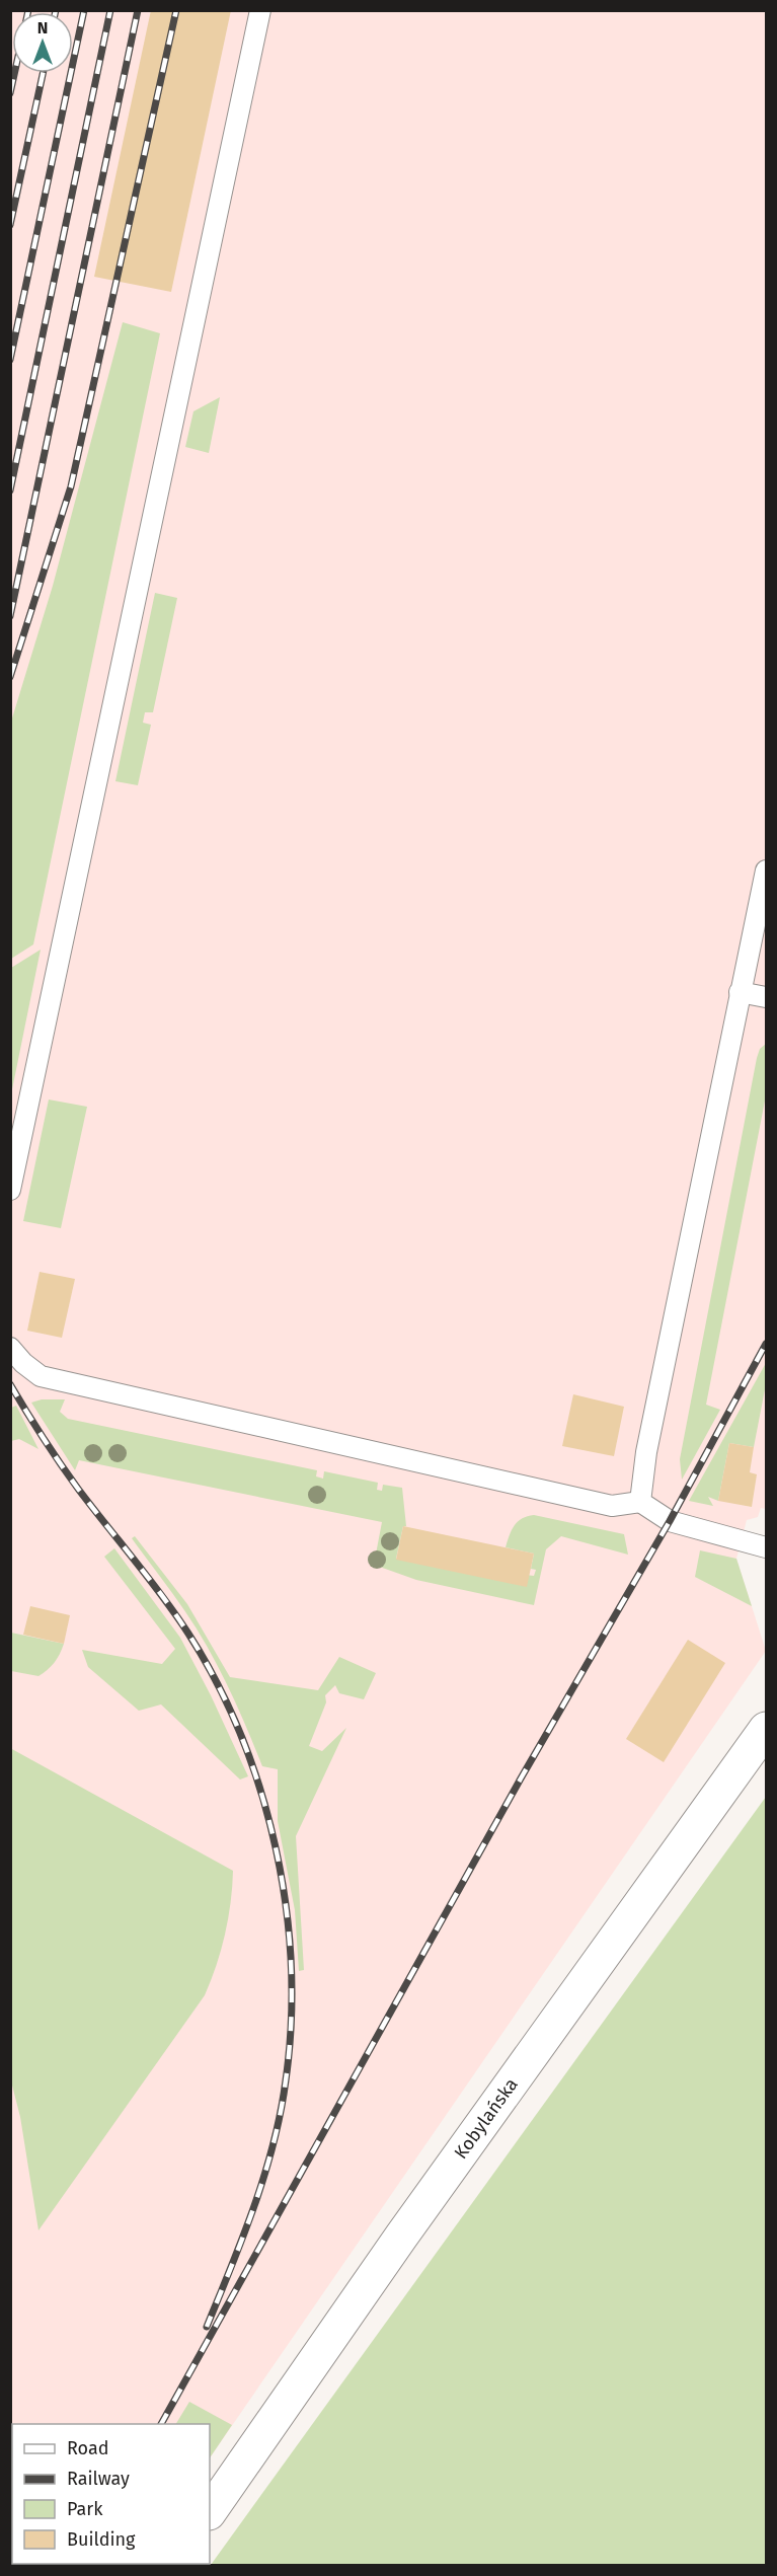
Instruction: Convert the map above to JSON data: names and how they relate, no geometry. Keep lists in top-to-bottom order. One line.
{"streets":{"street":["Kobylańska"]},"legend":["Road","Railway","Park","Building"],"north":"top"}
